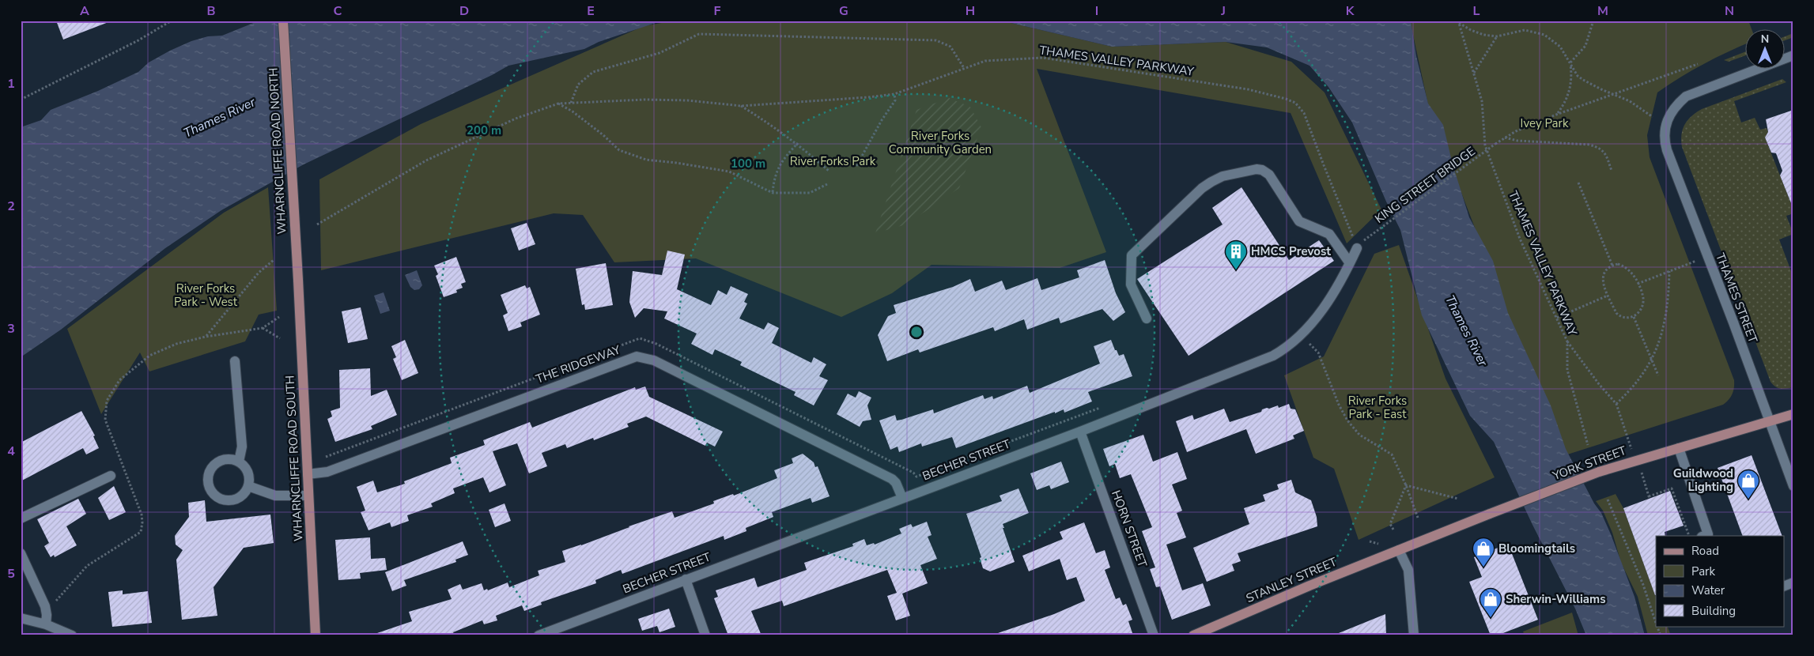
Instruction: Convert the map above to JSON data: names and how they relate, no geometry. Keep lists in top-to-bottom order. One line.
{"streets":{"main road":["WHARNCLIFFE ROAD NORTH","WHARNCLIFFE ROAD SOUTH","YORK STREET","STANLEY STREET"],"street":["THAMES STREET","THE RIDGEWAY","BECHER STREET","HORN STREET"],"path":["THAMES VALLEY PARKWAY","KING STREET BRIDGE"]},"crossings":[["THAMES VALLEY PARKWAY","BECHER STREET"],["WHARNCLIFFE ROAD NORTH","WHARNCLIFFE ROAD SOUTH"],["THAMES STREET","YORK STREET"],["THE RIDGEWAY","WHARNCLIFFE ROAD SOUTH"],["THE RIDGEWAY","BECHER STREET"],["BECHER STREET","HORN STREET"],["YORK STREET","STANLEY STREET"]],"water":["Thames River"],"parks":["Ivey Park","River Forks Community Garden","River Forks Park","River Forks Park - West","River Forks Park - East"],"places":{"building":["HMCS Prevost"],"shop":["Guildwood Lighting","Bloomingtails","Sherwin-Williams"]},"legend":["Road","Park","Water","Building"],"north":"top","grid":{"columns":["A","B","C","D","E","F","G","H","I","J","K","L","M","N"],"rows":["1","2","3","4","5"]},"rings":["200 m","100 m"]}
